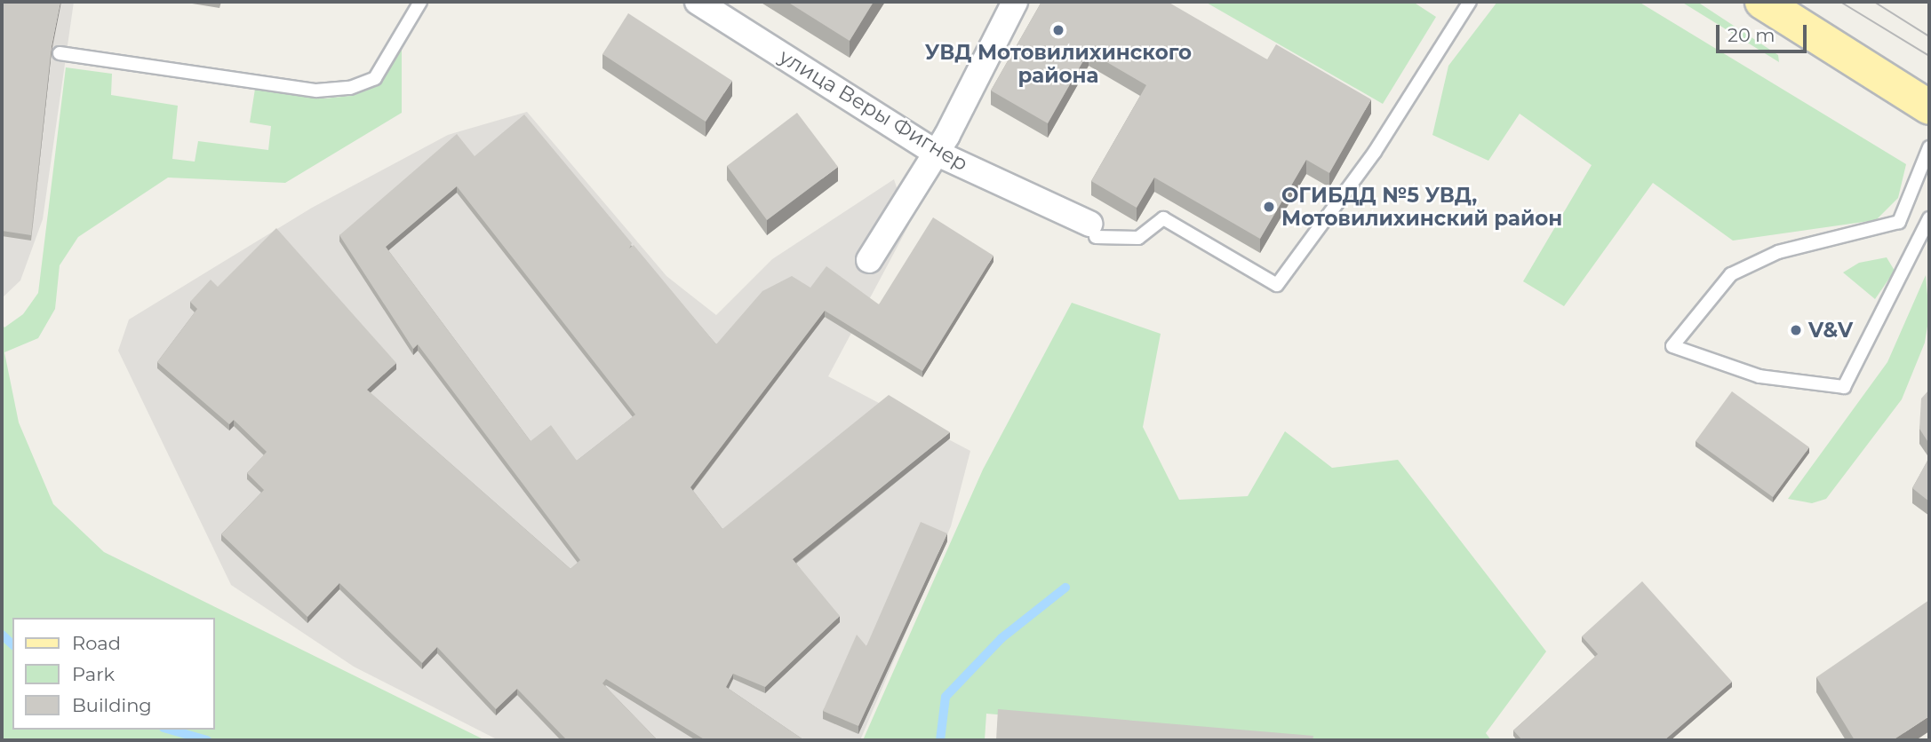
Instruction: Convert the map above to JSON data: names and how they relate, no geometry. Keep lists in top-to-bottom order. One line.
{"streets":{"street":["улица Веры Фигнер"]},"places":["УВД Мотовилихинского района","ОГИБДД №5 УВД, Мотовилихинский район","V&V"],"legend":["Road","Park","Building"],"scale_bar":"20 m"}
